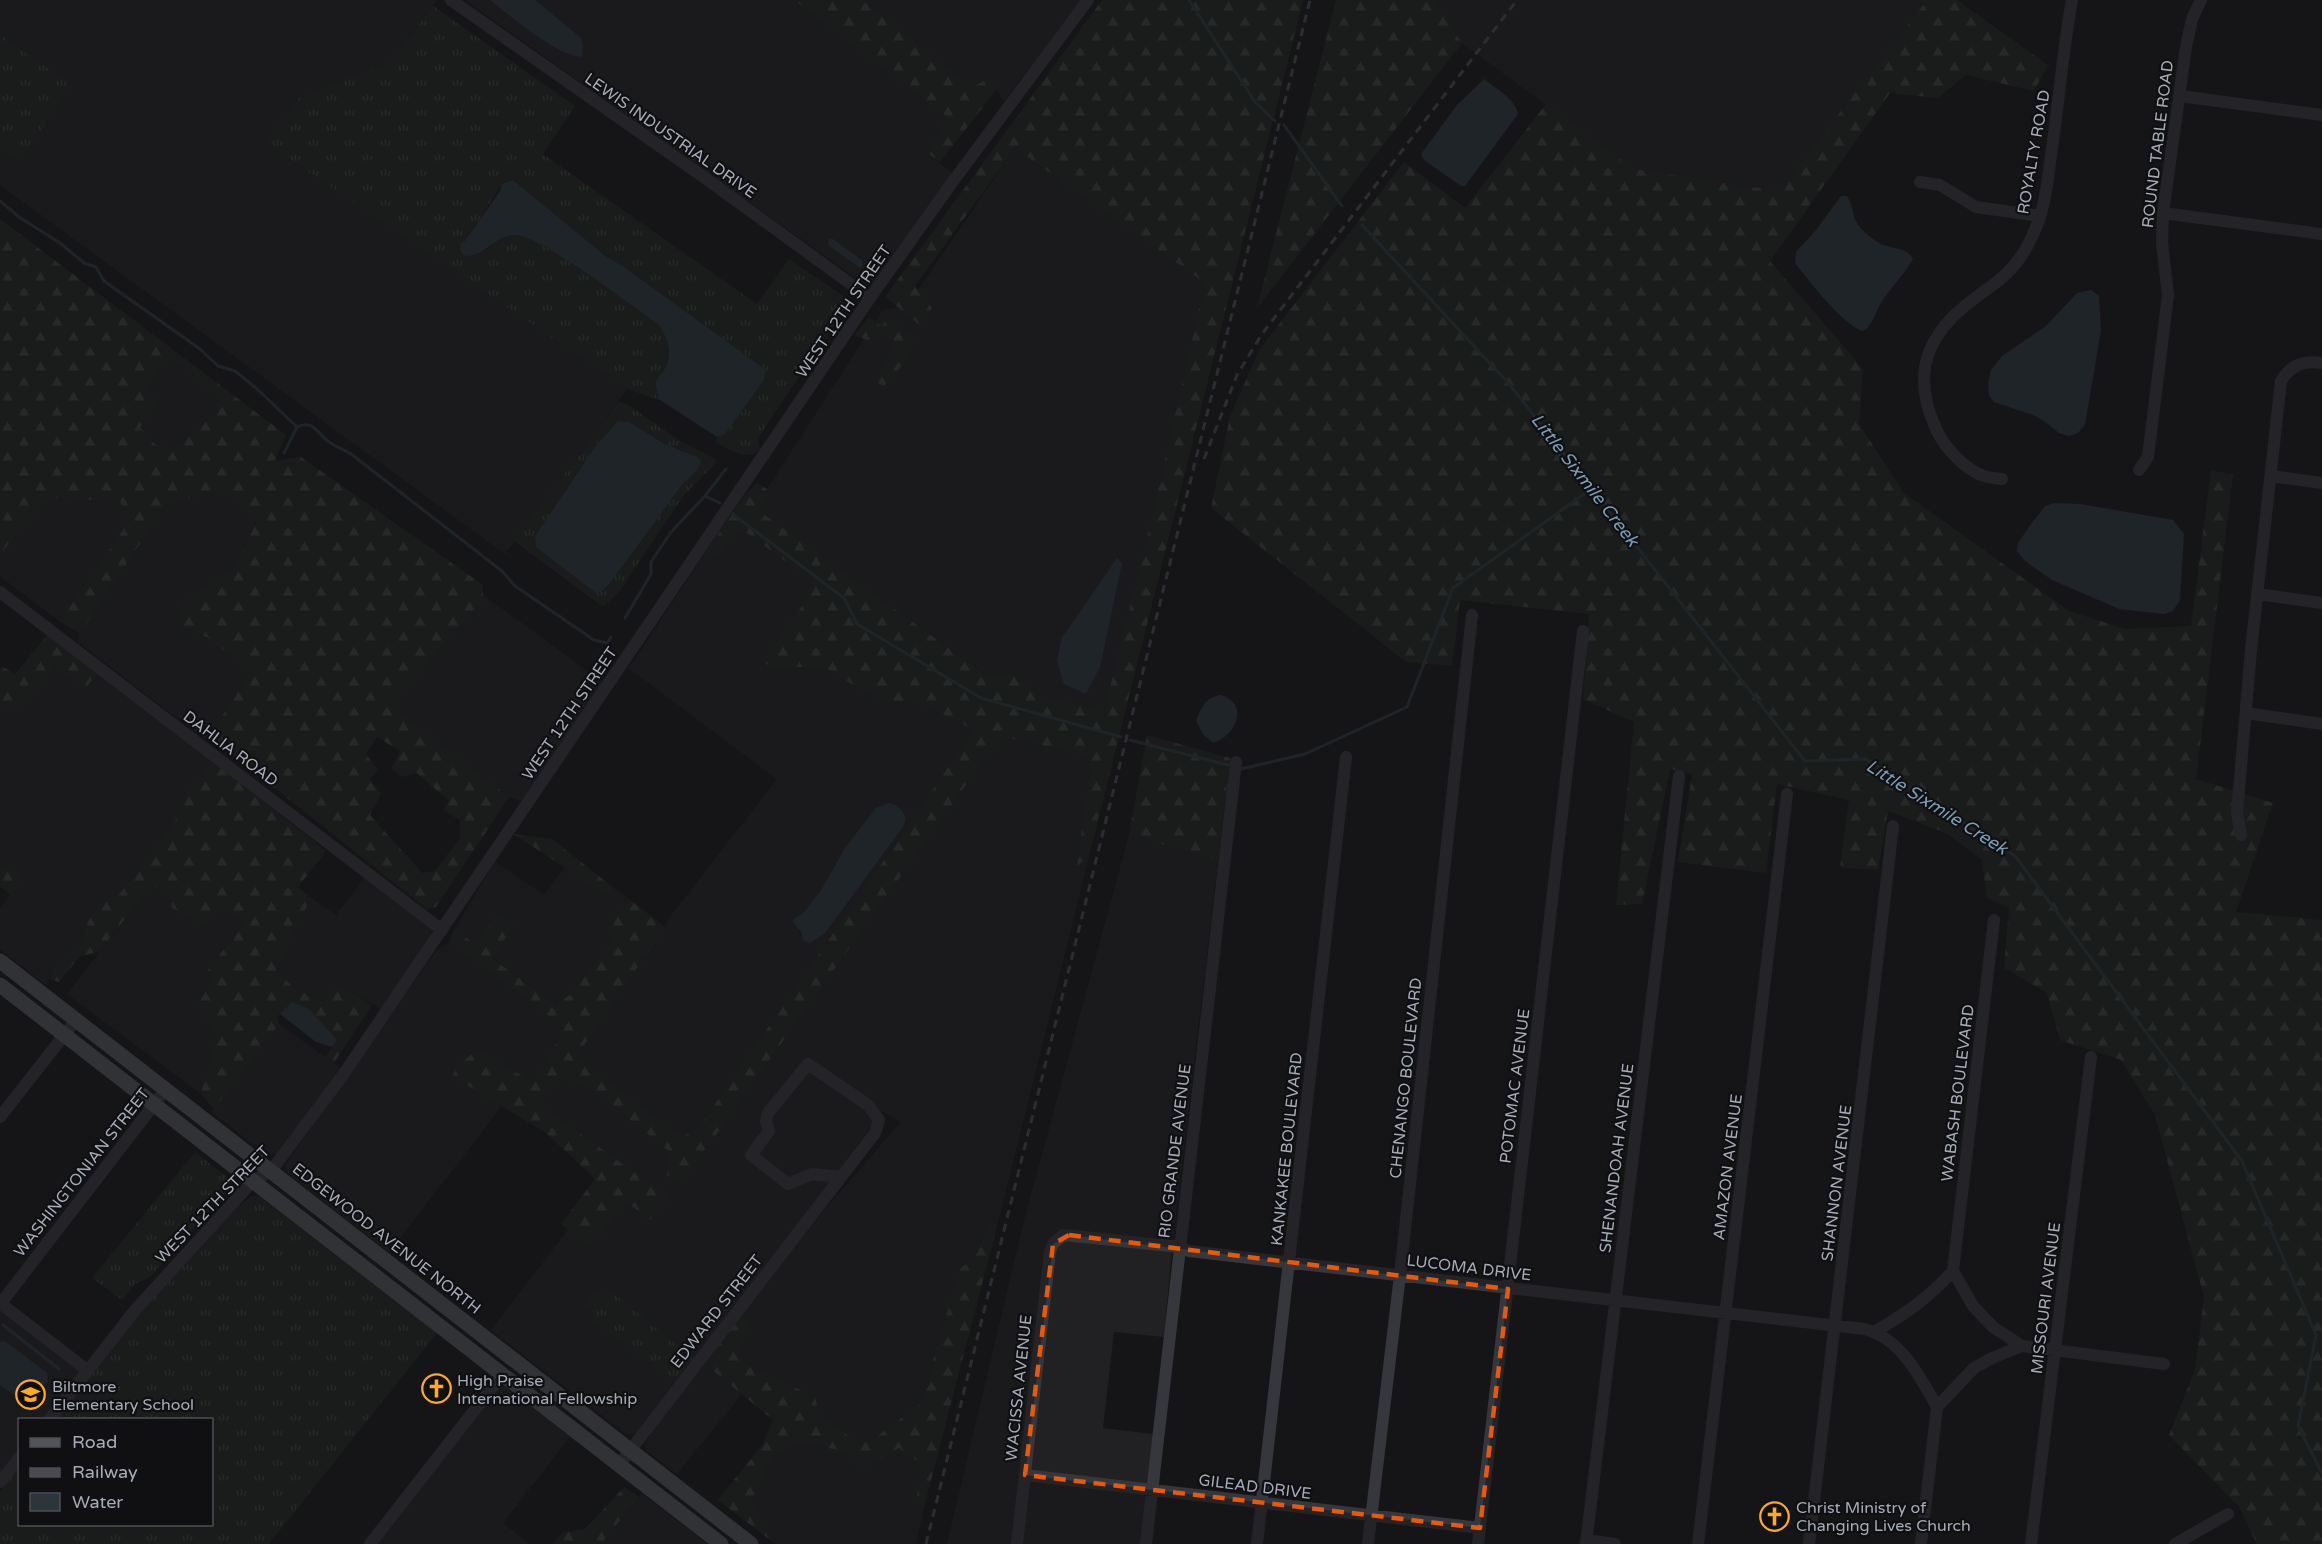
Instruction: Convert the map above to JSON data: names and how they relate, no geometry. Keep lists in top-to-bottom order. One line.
{"streets":{"main road":["EDGEWOOD AVENUE NORTH"],"street":["LEWIS INDUSTRIAL DRIVE","ROUND TABLE ROAD","ROYALTY ROAD","WEST 12TH STREET","DAHLIA ROAD","CHENANGO BOULEVARD","POTOMAC AVENUE","WABASH BOULEVARD","KANKAKEE BOULEVARD","RIO GRANDE AVENUE","SHENANDOAH AVENUE","AMAZON AVENUE","WASHINGTONIAN STREET","SHANNON AVENUE","LUCOMA DRIVE","MISSOURI AVENUE","EDWARD STREET","WACISSA AVENUE","GILEAD DRIVE"]},"crossings":[["LEWIS INDUSTRIAL DRIVE","WEST 12TH STREET"],["WEST 12TH STREET","DAHLIA ROAD"],["WEST 12TH STREET","EDGEWOOD AVENUE NORTH"],["CHENANGO BOULEVARD","LUCOMA DRIVE"],["CHENANGO BOULEVARD","GILEAD DRIVE"],["POTOMAC AVENUE","LUCOMA DRIVE"],["POTOMAC AVENUE","GILEAD DRIVE"],["KANKAKEE BOULEVARD","LUCOMA DRIVE"],["KANKAKEE BOULEVARD","GILEAD DRIVE"],["RIO GRANDE AVENUE","LUCOMA DRIVE"],["RIO GRANDE AVENUE","GILEAD DRIVE"],["SHENANDOAH AVENUE","LUCOMA DRIVE"],["AMAZON AVENUE","LUCOMA DRIVE"],["WASHINGTONIAN STREET","EDGEWOOD AVENUE NORTH"],["SHANNON AVENUE","LUCOMA DRIVE"],["EDGEWOOD AVENUE NORTH","EDWARD STREET"],["LUCOMA DRIVE","WACISSA AVENUE"],["WACISSA AVENUE","GILEAD DRIVE"]],"water":["Little Sixmile Creek"],"places":{"church":["High Praise International Fellowship","Christ Ministry of Changing Lives Church"],"school or university":["Biltmore Elementary School"]},"legend":["Road","Railway","Water"]}
